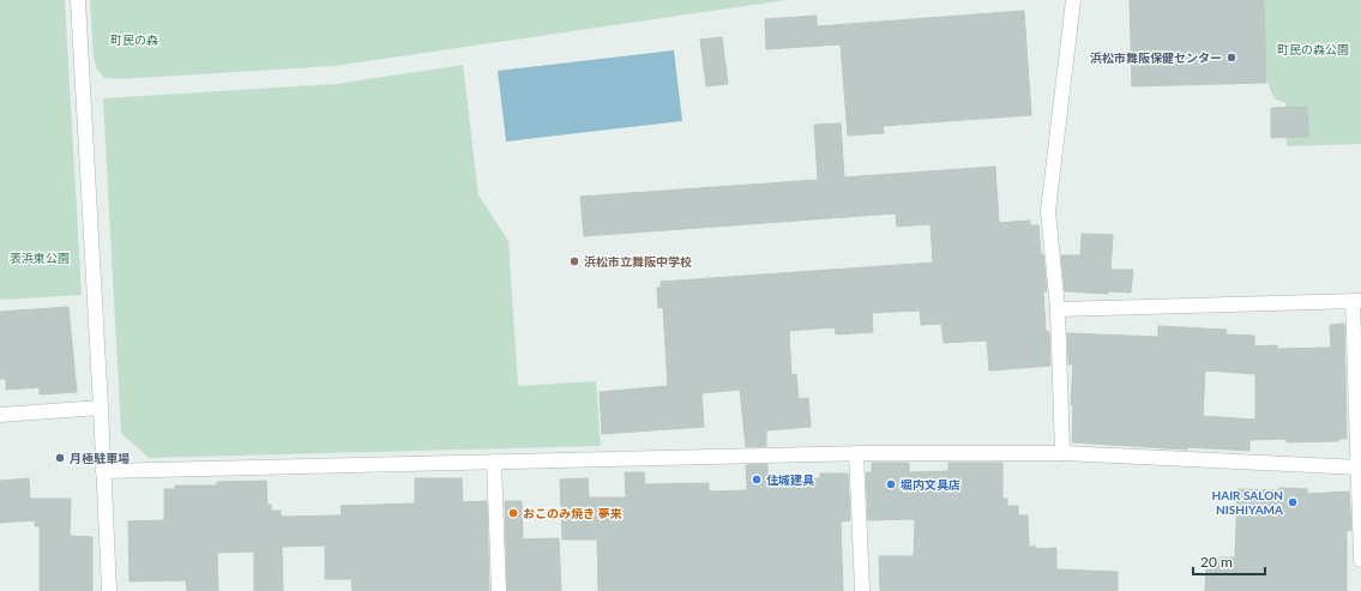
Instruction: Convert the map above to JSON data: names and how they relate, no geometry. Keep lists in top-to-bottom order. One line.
{"parks":["町民の森","町民の森公園","表浜東公園"],"places":["浜松市舞阪保健センター","浜松市立舞阪中学校","月極駐車場","住城建具","堀内文具店","HAIR SALON NISHIYAMA","おこのみ焼き 夢来"],"scale_bar":"20 m"}
